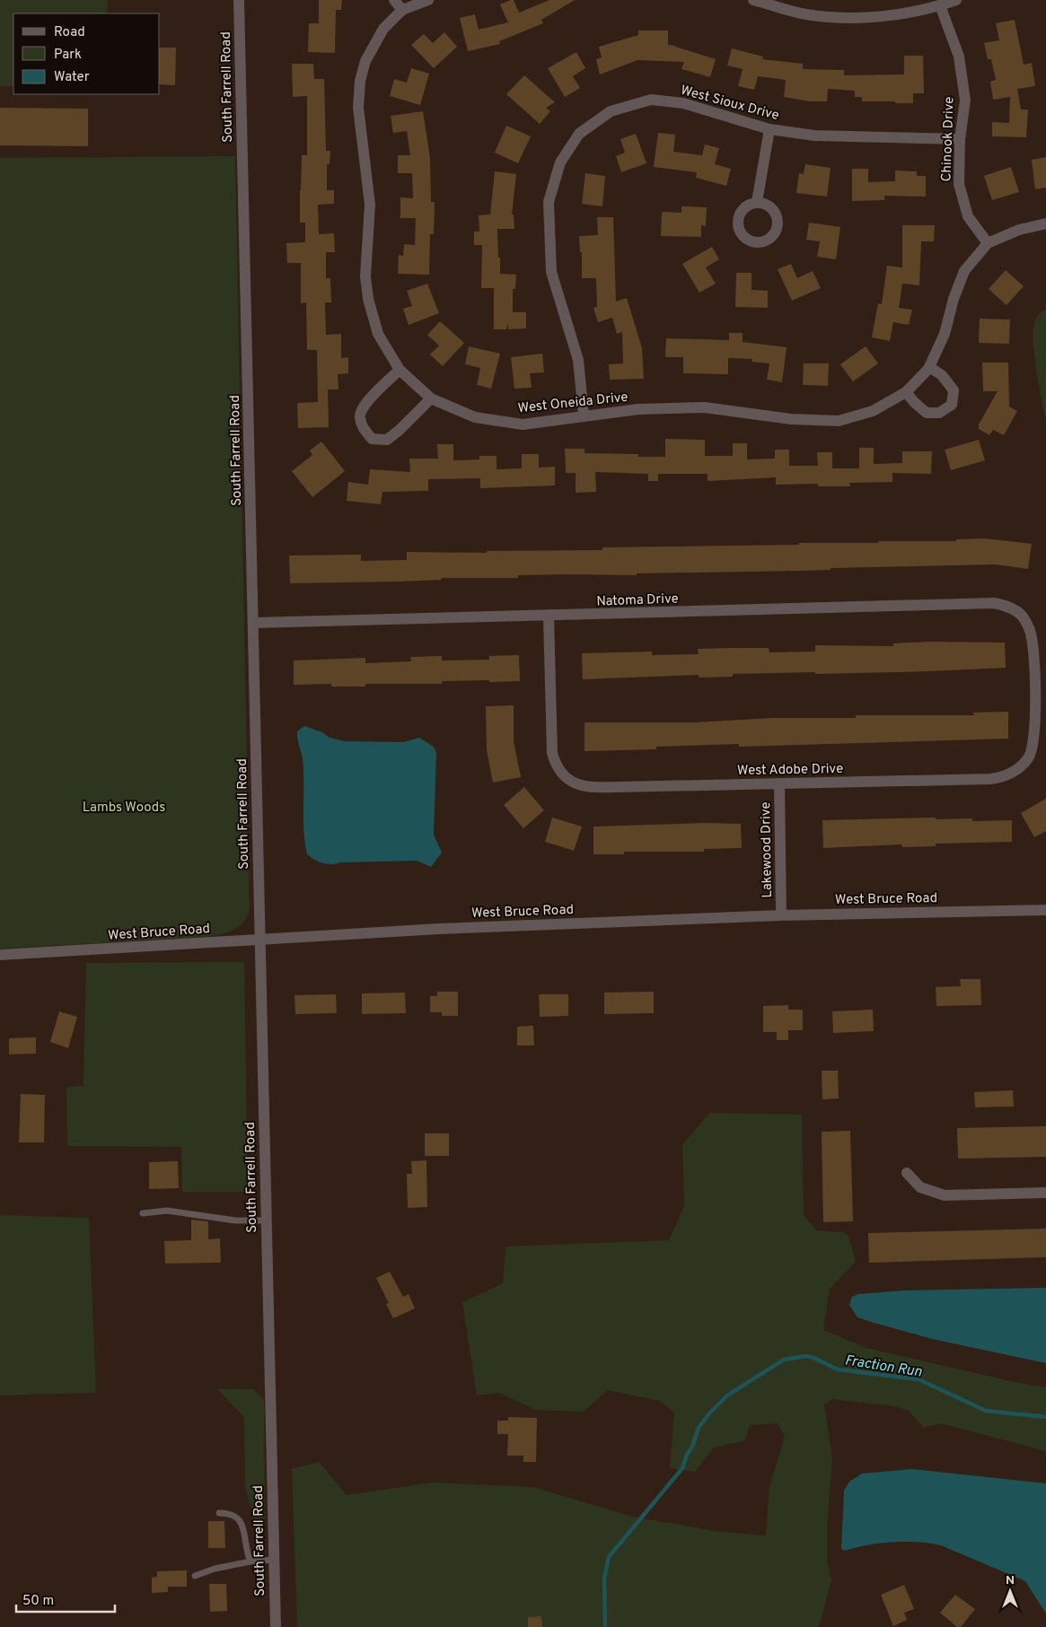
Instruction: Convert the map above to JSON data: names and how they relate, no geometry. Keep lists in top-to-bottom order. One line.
{"streets":{"street":["South Farrell Road","West Sioux Drive","Chinook Drive","West Oneida Drive","Natoma Drive","West Adobe Drive","Lakewood Drive","West Bruce Road"]},"crossings":[["South Farrell Road","Natoma Drive"],["South Farrell Road","West Bruce Road"],["West Sioux Drive","Chinook Drive"],["West Sioux Drive","West Oneida Drive"],["Chinook Drive","West Oneida Drive"],["Natoma Drive","West Adobe Drive"],["West Adobe Drive","Lakewood Drive"],["Lakewood Drive","West Bruce Road"]],"water":["Fraction Run"],"parks":["Lambs Woods"],"legend":["Road","Park","Water"],"scale_bar":"50 m","north":"top"}
